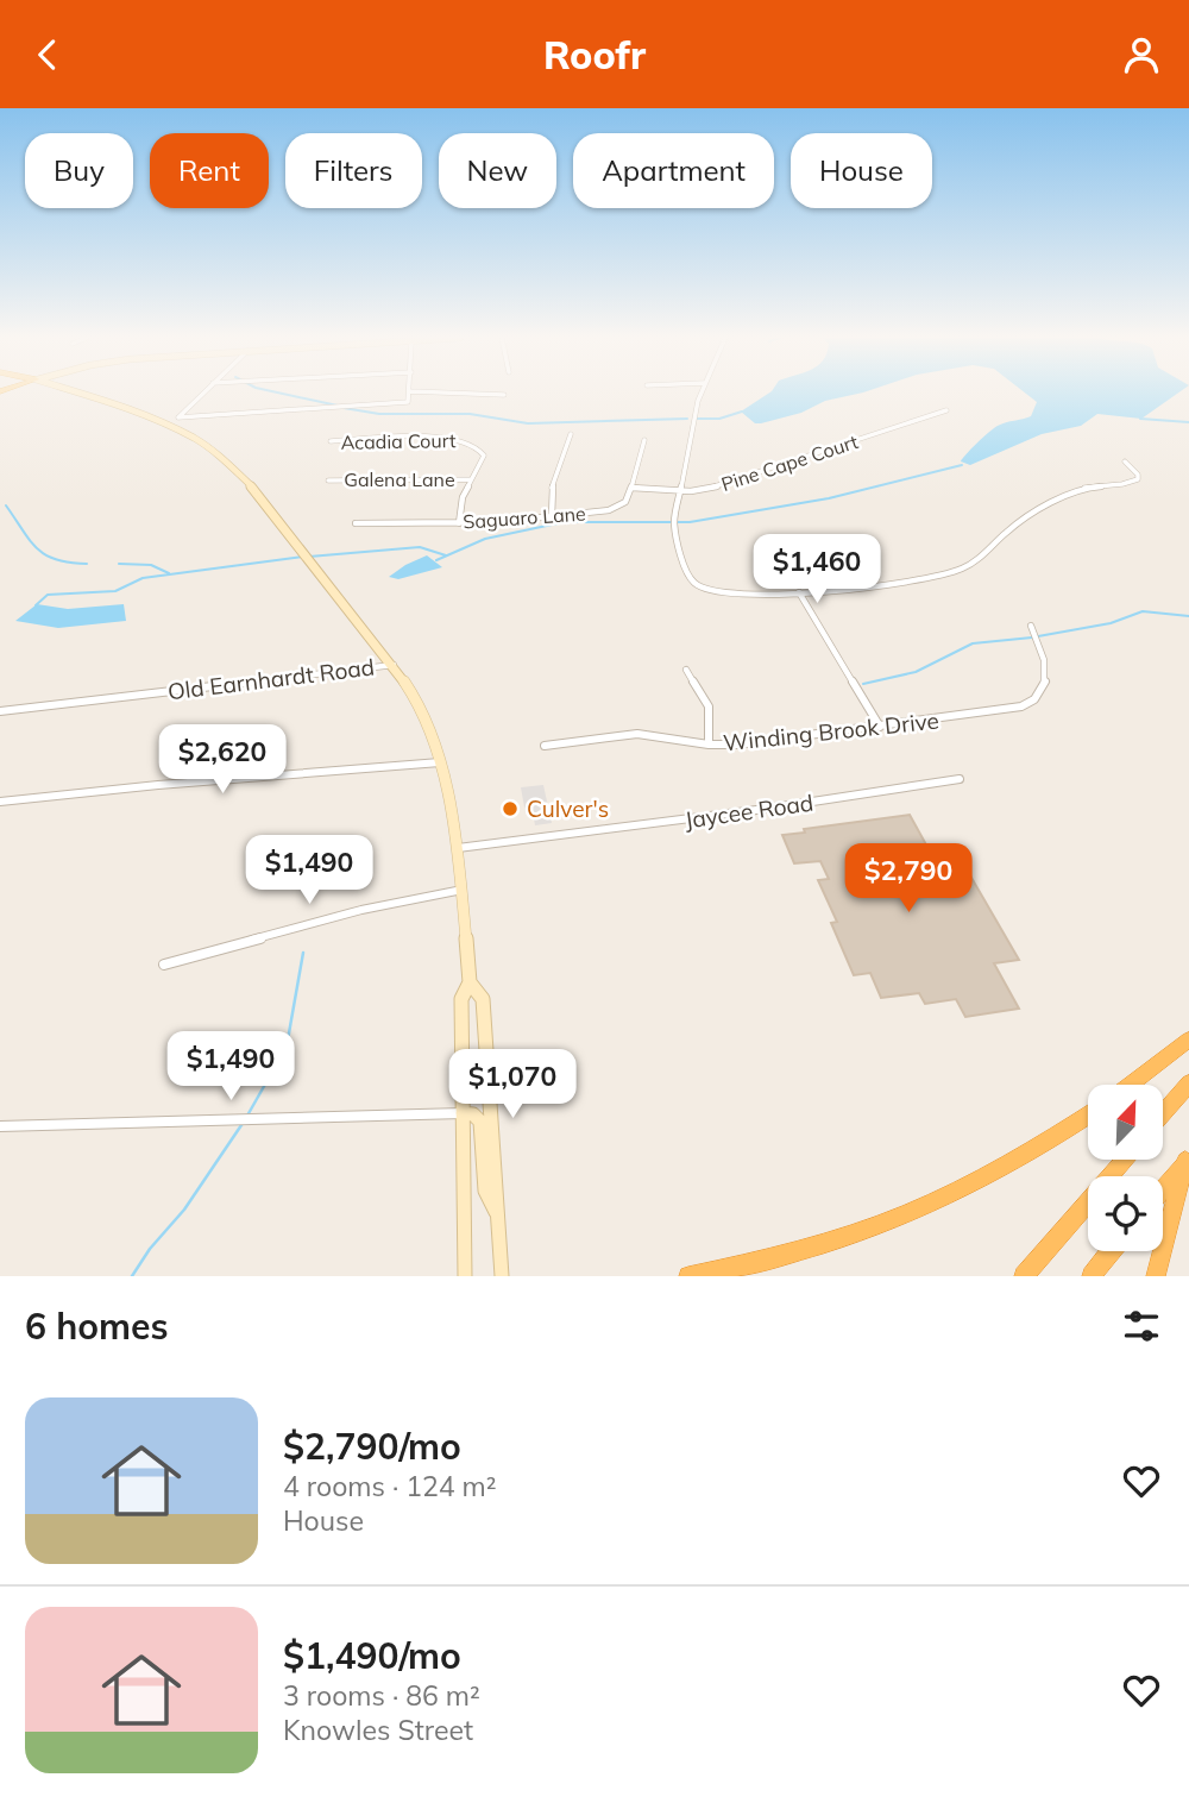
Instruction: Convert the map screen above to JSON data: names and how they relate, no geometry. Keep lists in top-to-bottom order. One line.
{"streets":{"street":["Acadia Court","Pine Cape Court","Galena Lane","Saguaro Lane","Old Earnhardt Road","Winding Brook Drive","Jaycee Road"]},"crossings":[["Acadia Court","Galena Lane"],["Acadia Court","Saguaro Lane"]],"places":["Culver's"],"north":"top right","page":{"header":"Roofr","chip":["Buy","Rent","Filters","New","Apartment","House"],"price":["$1,460","$2,620","$1,490","$2,790","$1,490","$1,070"],"heading":"6 homes","list":[{"name":"$2,790/mo","note":"4 rooms · 124 m² · House"},{"name":"$1,490/mo","note":"3 rooms · 86 m² · Knowles Street"}]}}
